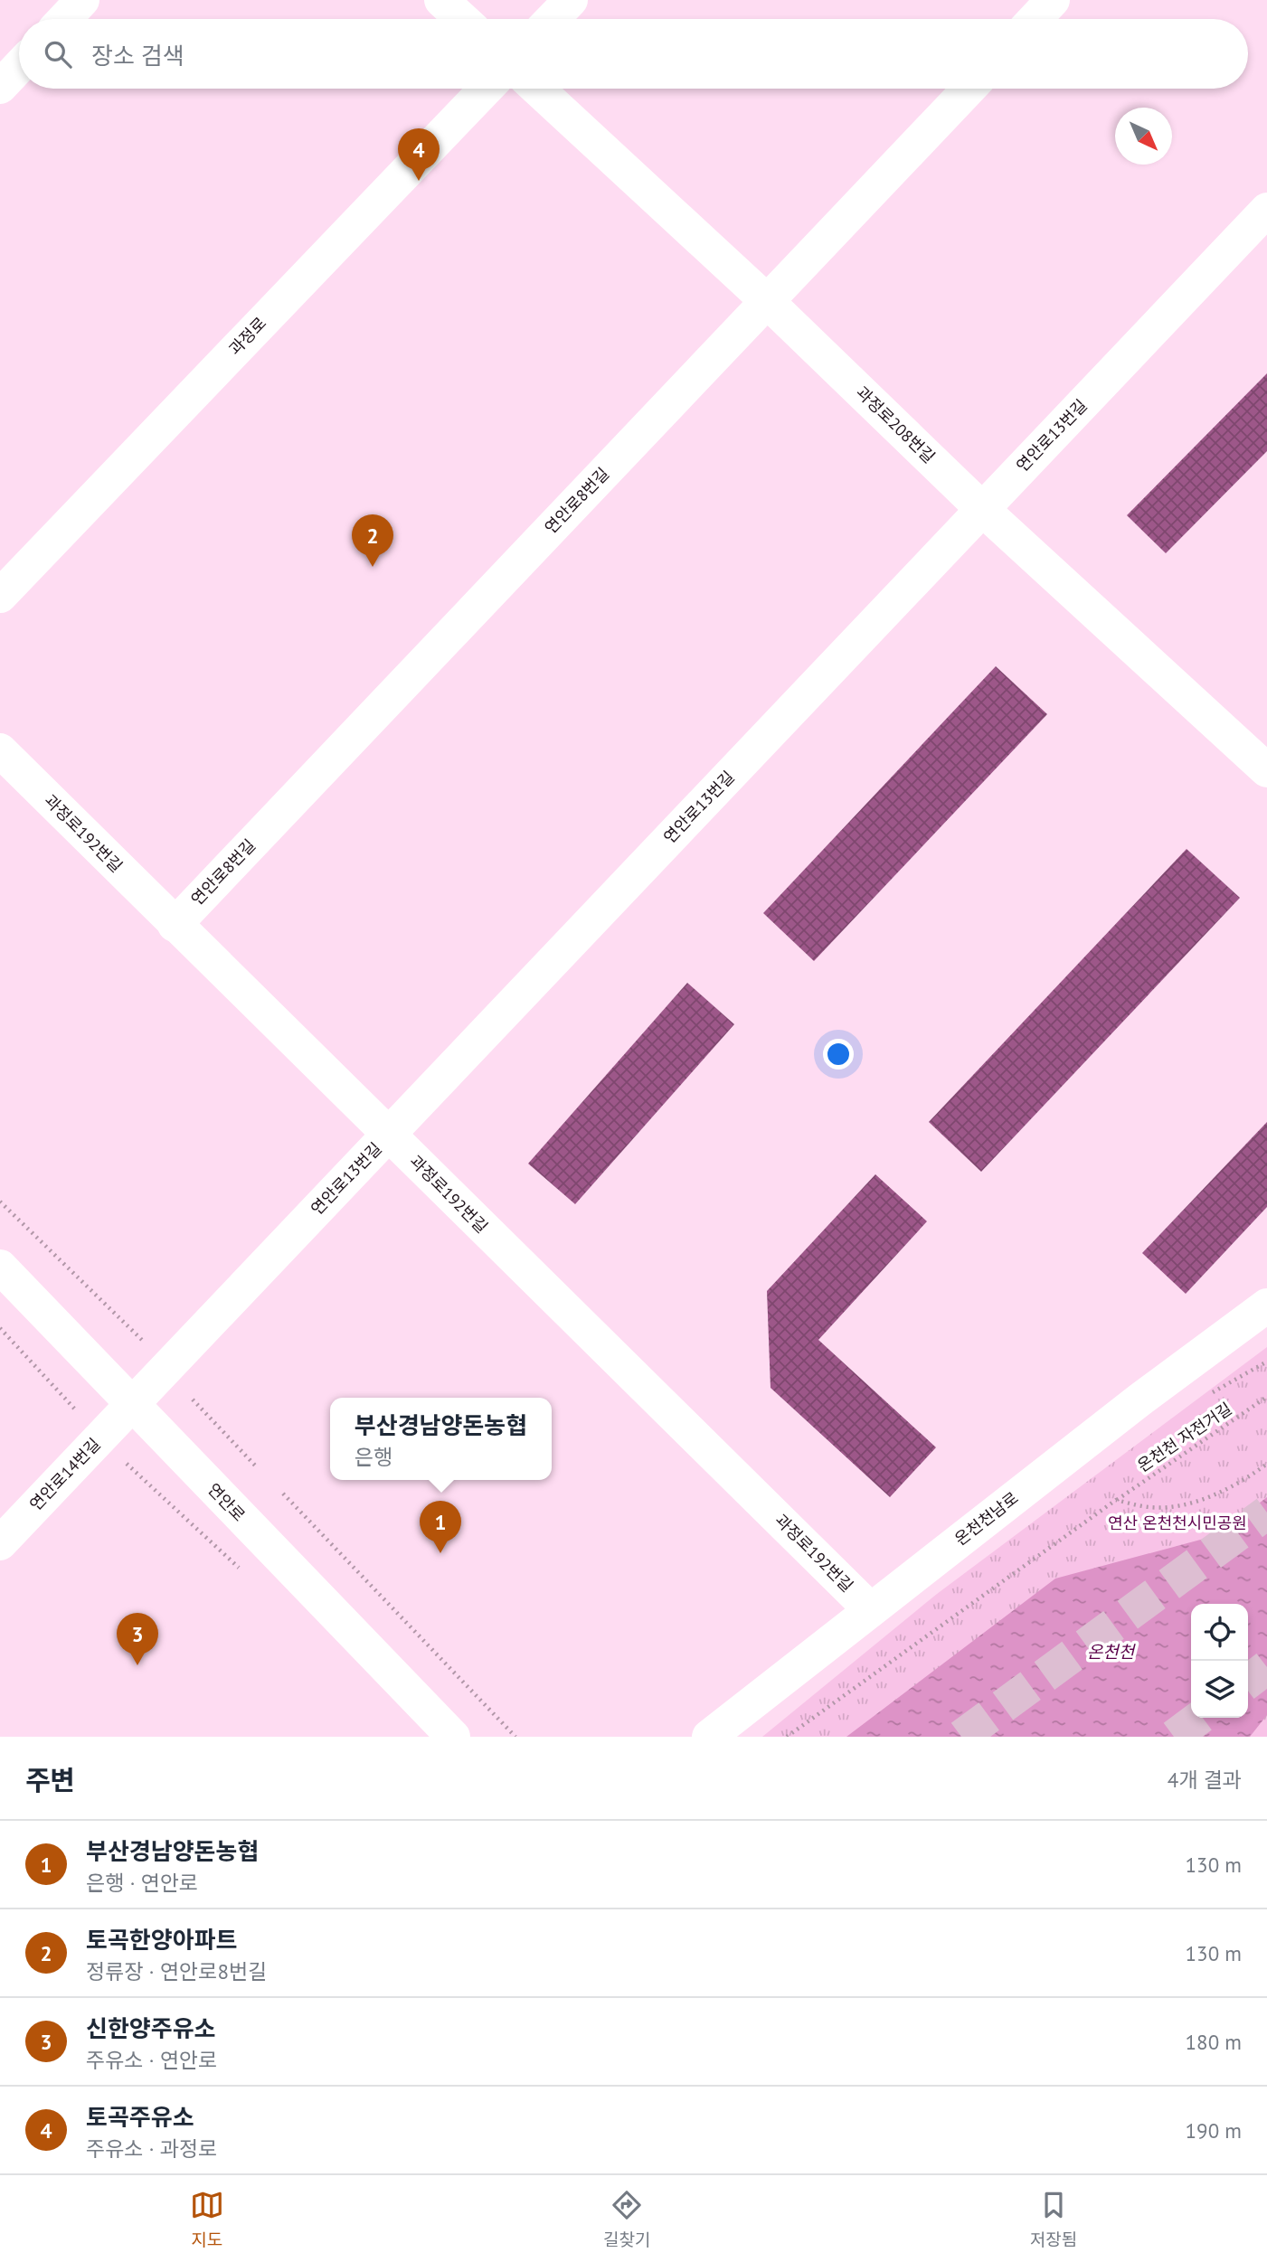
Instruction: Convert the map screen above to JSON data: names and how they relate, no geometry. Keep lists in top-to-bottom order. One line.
{"streets":{"street":["과정로","과정로208번길","연안로13번길","연안로8번길","과정로192번길","연안로14번길","연안로","온천천남로"],"path":["온천천 자전거길"]},"crossings":[["과정로208번길","연안로13번길"],["과정로208번길","연안로8번길"],["연안로13번길","과정로192번길"],["연안로13번길","연안로14번길"],["연안로13번길","연안로"],["연안로8번길","과정로192번길"],["과정로192번길","온천천남로"],["연안로14번길","연안로"]],"water":["온천천"],"parks":["연산 온천천시민공원"],"north":"bottom right","page":{"search":"장소 검색","pins":["4","2","1","3"],"popup":["부산경남양돈농협","은행"],"heading":["주변","4개 결과"],"list":[{"mark":"1","name":"부산경남양돈농협","note":"은행 · 연안로","value":"130 m"},{"mark":"2","name":"토곡한양아파트","note":"정류장 · 연안로8번길","value":"130 m"},{"mark":"3","name":"신한양주유소","note":"주유소 · 연안로","value":"180 m"},{"mark":"4","name":"토곡주유소","note":"주유소 · 과정로","value":"190 m"}],"nav":["지도","길찾기","저장됨"]}}
